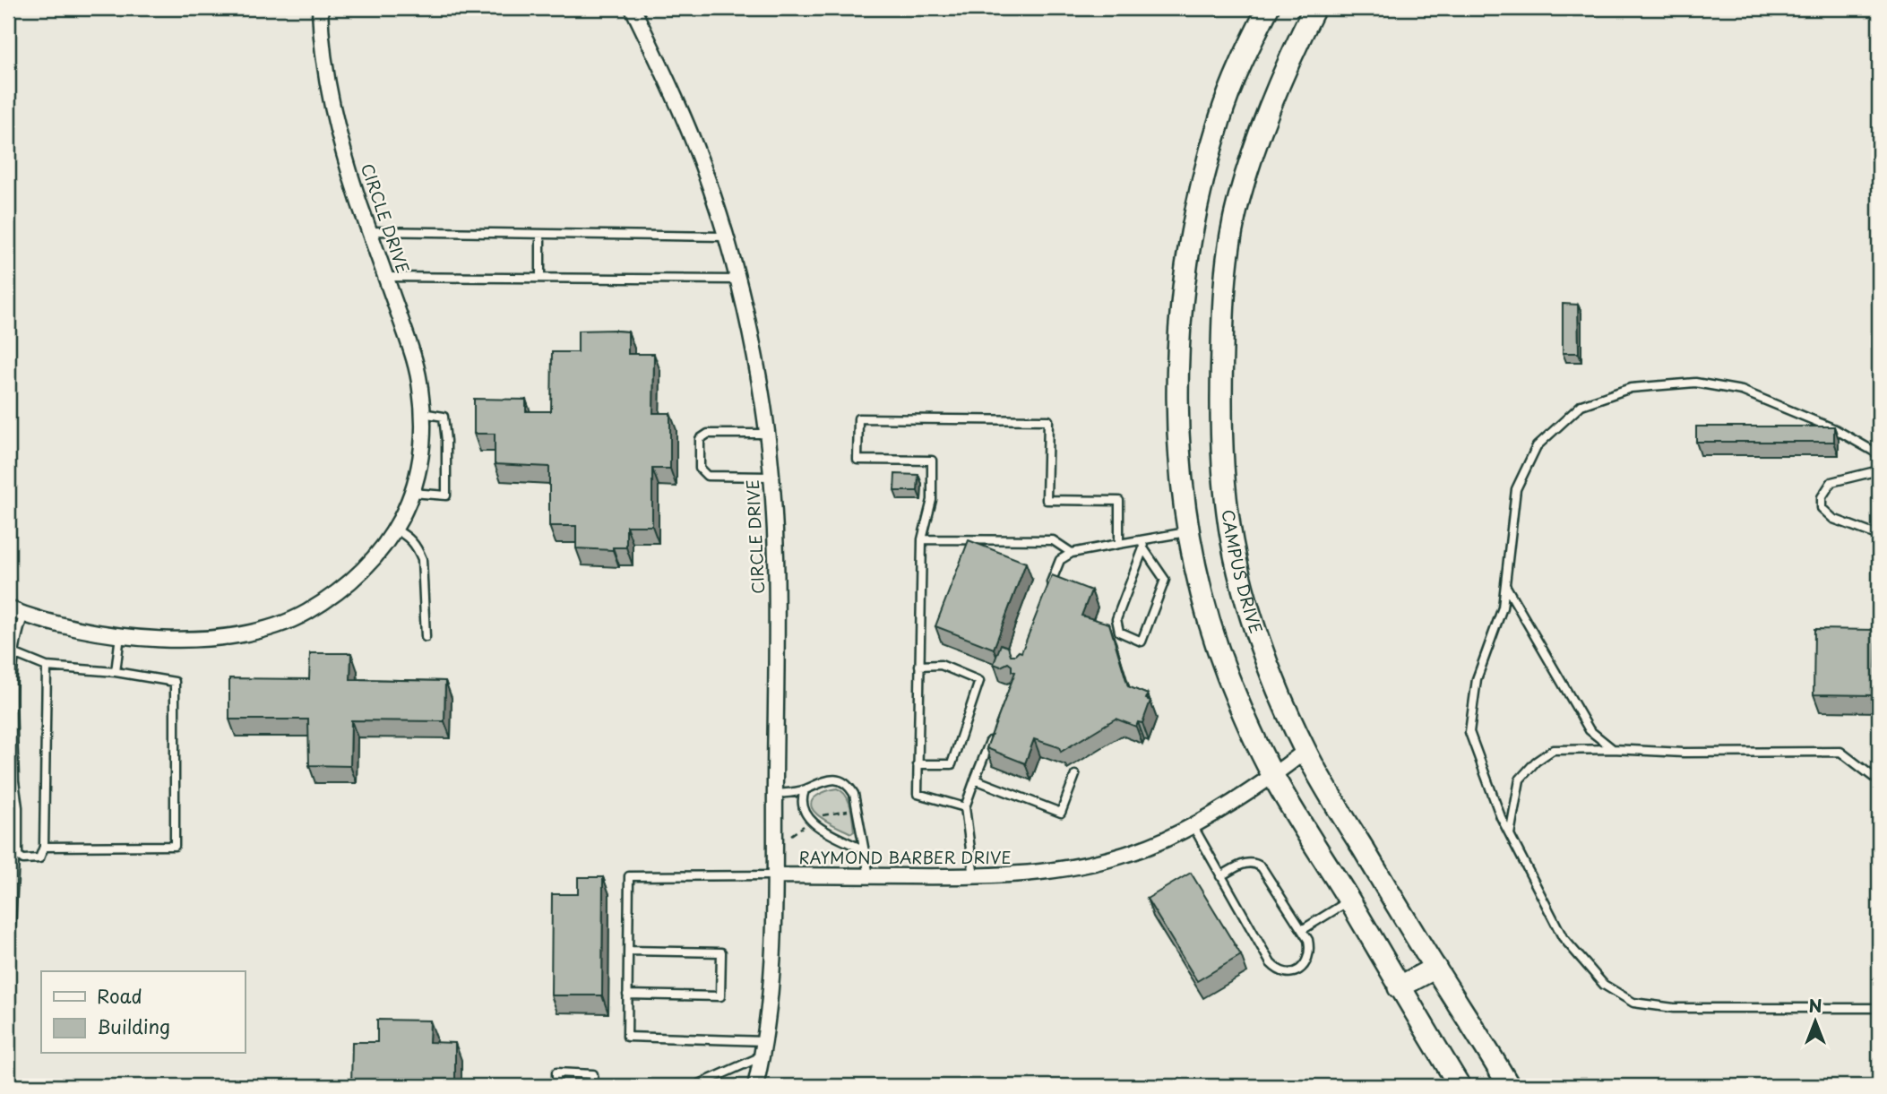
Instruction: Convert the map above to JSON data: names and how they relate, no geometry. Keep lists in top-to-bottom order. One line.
{"streets":{"main road":["CAMPUS DRIVE"],"street":["CIRCLE DRIVE","RAYMOND BARBER DRIVE"]},"crossings":[["CIRCLE DRIVE","RAYMOND BARBER DRIVE"],["CAMPUS DRIVE","RAYMOND BARBER DRIVE"]],"legend":["Road","Building"],"north":"top"}
